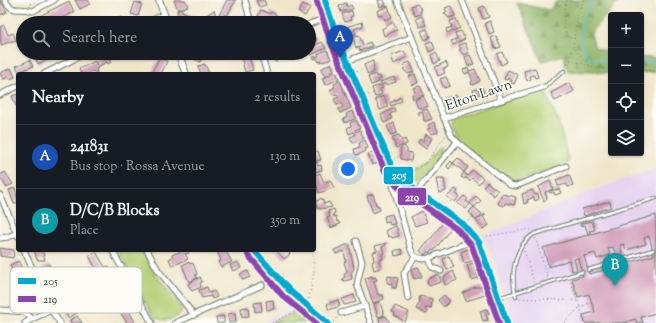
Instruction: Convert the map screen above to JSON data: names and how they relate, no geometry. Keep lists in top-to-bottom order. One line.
{"streets":{"street":["Elton Lawn"]},"lines":["transit line 205","transit line 219"],"legend":["205","219"],"page":{"map_buttons":["+","−"],"search":"Search here","pins":["A","B"],"heading":["Nearby","2 results"],"list":[{"mark":"A","name":"241831","note":"Bus stop · Rossa Avenue","value":"130 m"},{"mark":"B","name":"D/C/B Blocks","note":"Place","value":"350 m"}]}}
